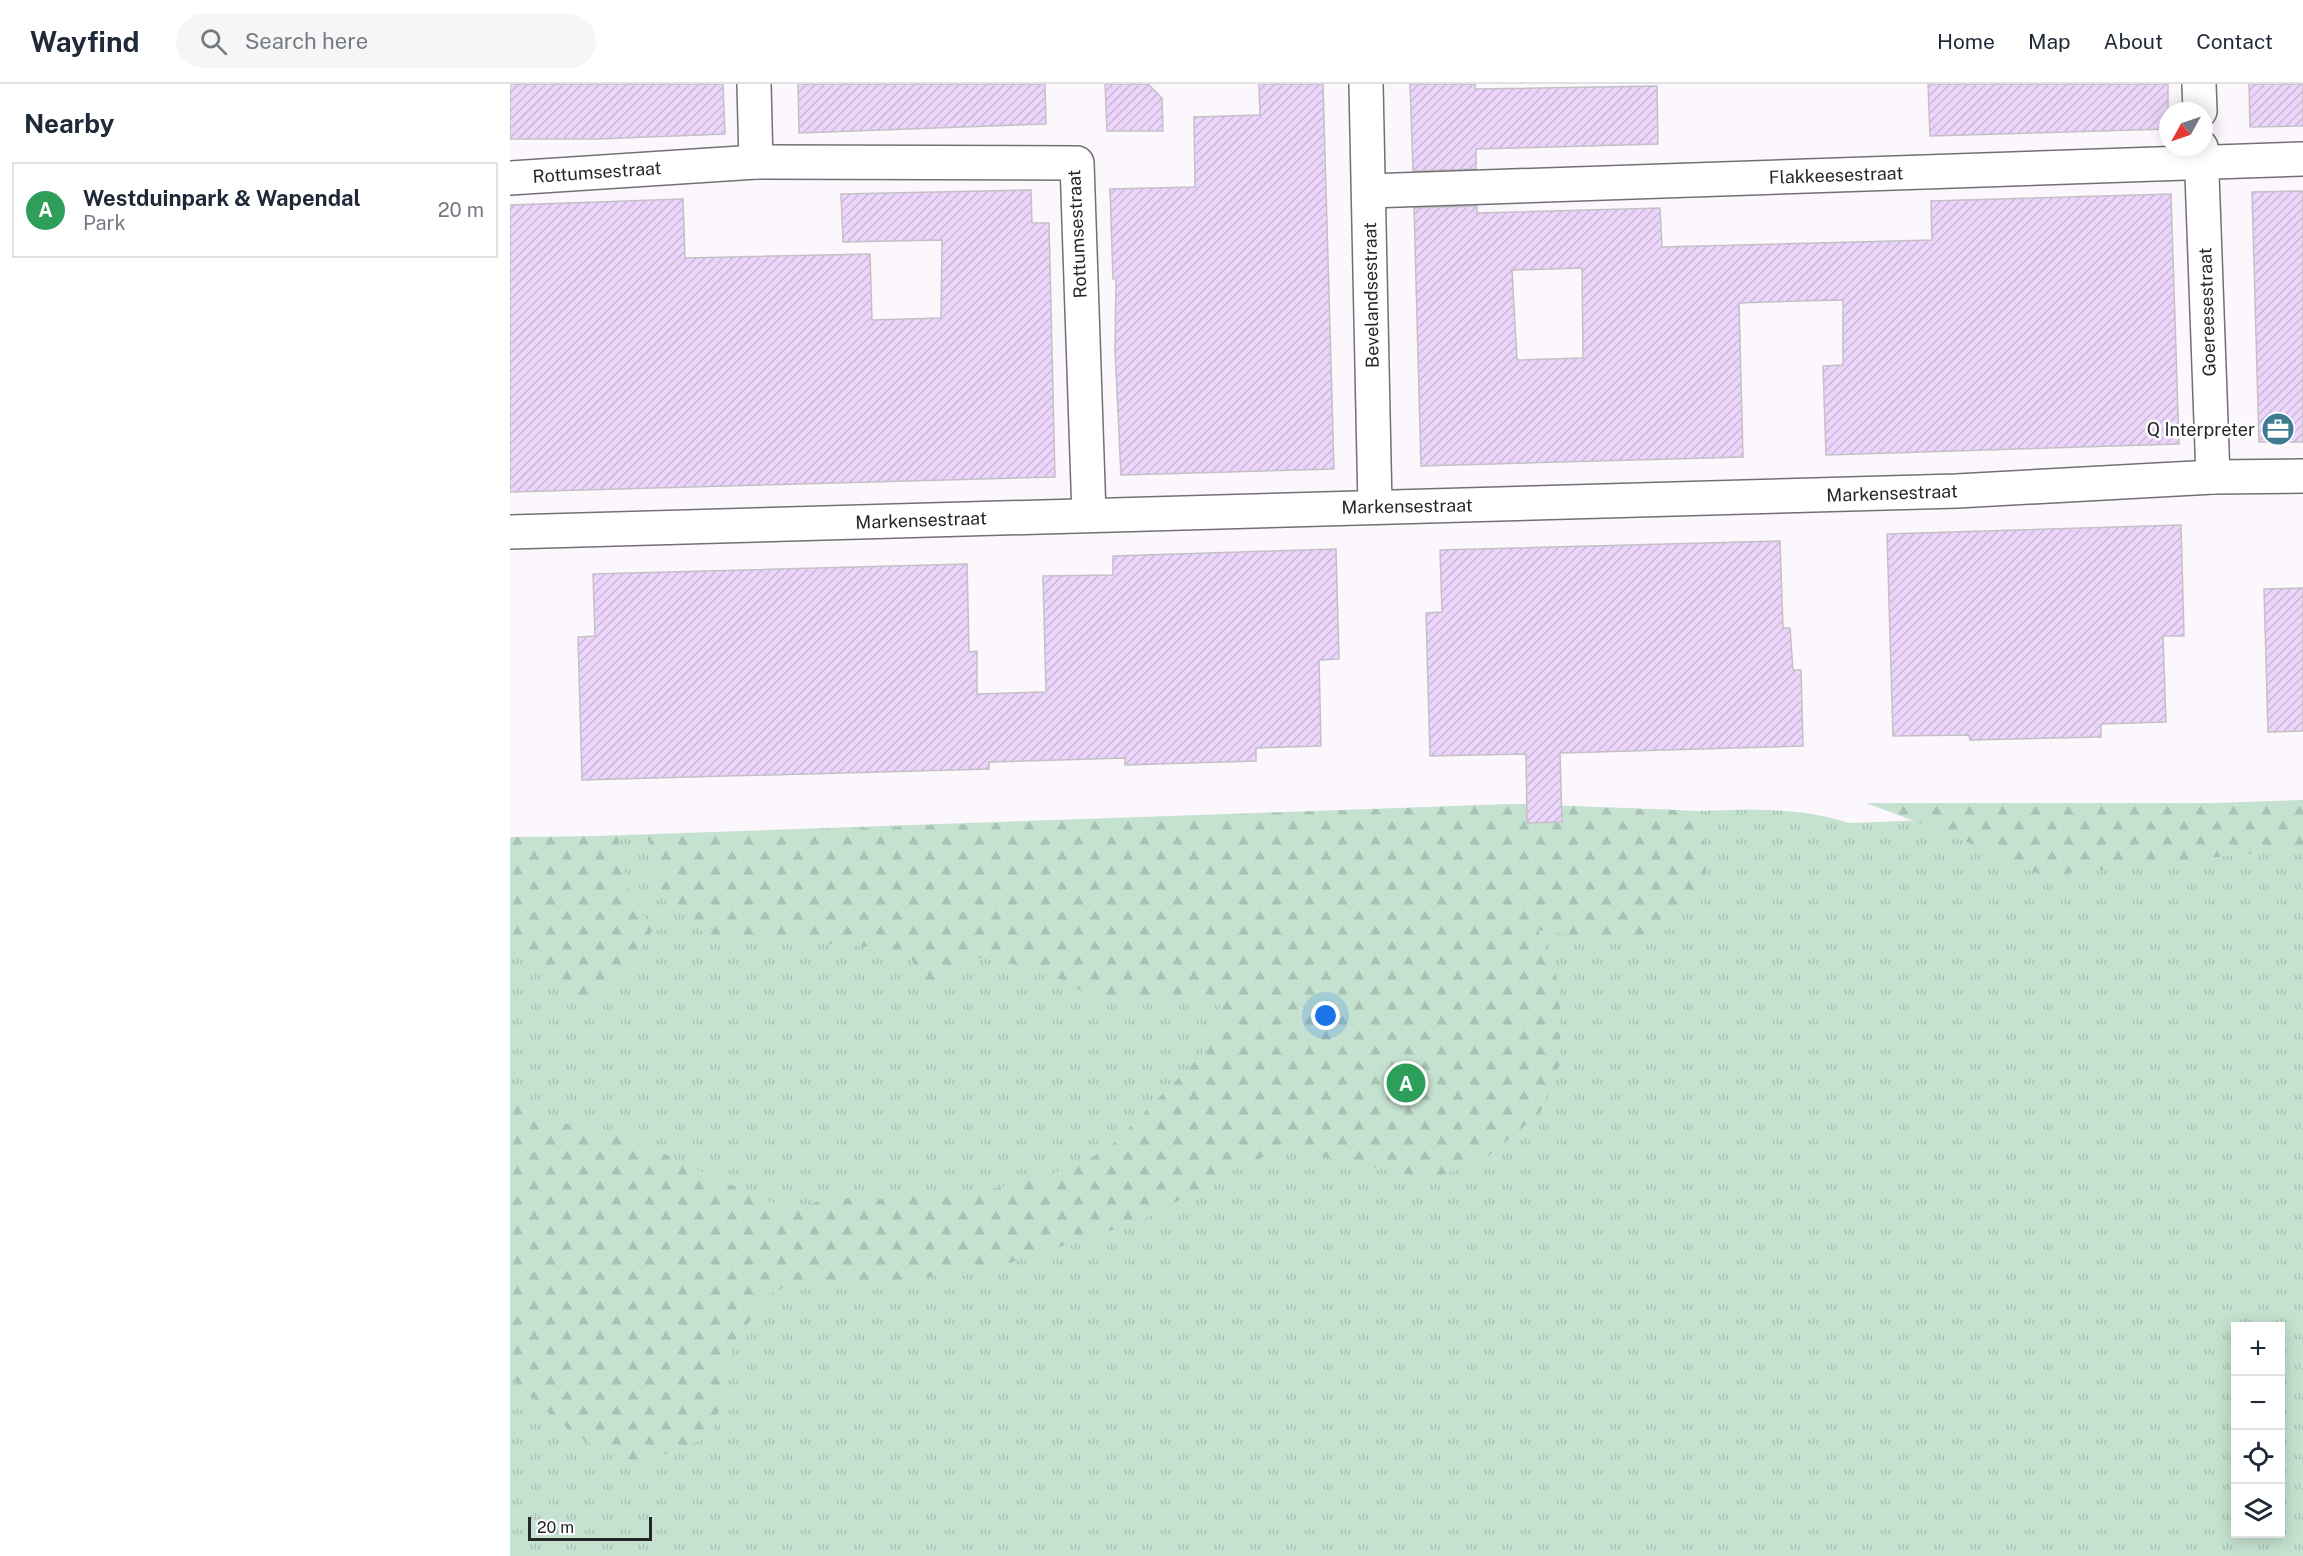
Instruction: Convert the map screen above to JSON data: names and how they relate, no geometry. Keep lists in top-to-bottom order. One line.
{"streets":{"street":["Rottumsestraat","Flakkeesestraat","Bevelandsestraat","Goereesestraat","Markensestraat"]},"crossings":[["Rottumsestraat","Markensestraat"],["Flakkeesestraat","Bevelandsestraat"],["Bevelandsestraat","Markensestraat"],["Goereesestraat","Markensestraat"]],"places":{"office":["Q Interpreter"]},"scale_bar":"20 m","north":"bottom left","page":{"header":"Wayfind","search":"Search here","nav":["Home","Map","About","Contact"],"heading":"Nearby","list":[{"mark":"A","name":"Westduinpark & Wapendal","note":"Park","value":"20 m"}],"pins":"A","map_buttons":["+","−"],"scale":"20 m"}}
